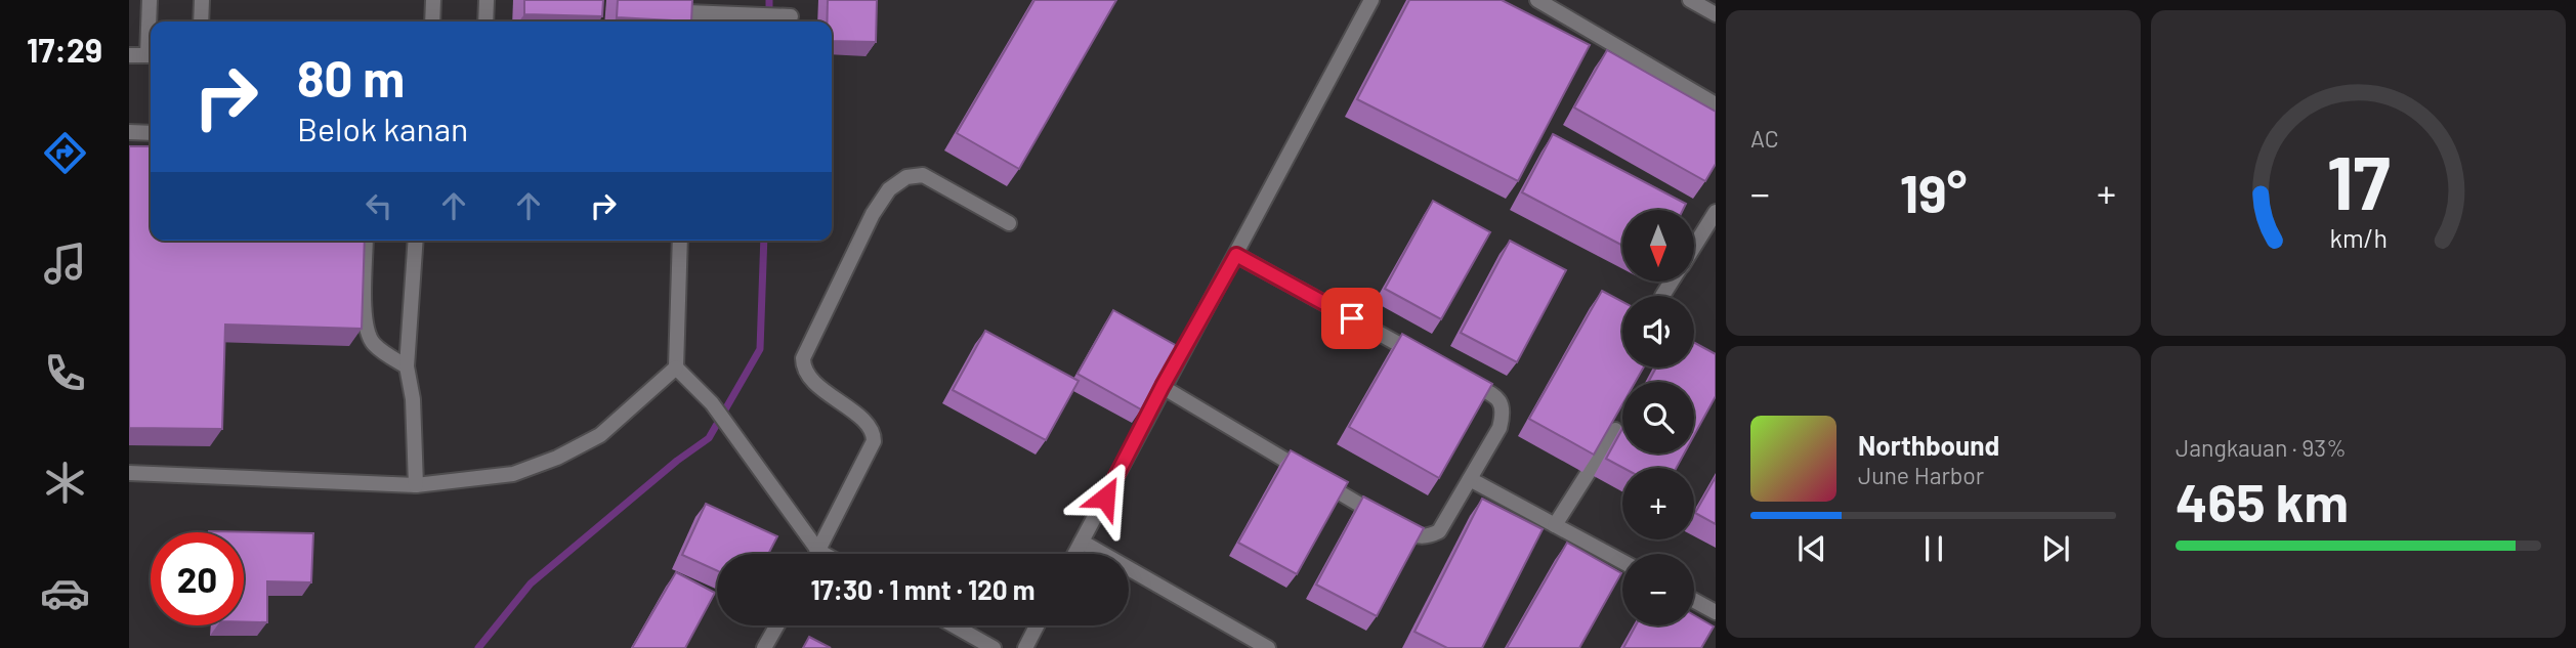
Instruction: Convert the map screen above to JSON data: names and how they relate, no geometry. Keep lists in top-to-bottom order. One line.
{"north":"bottom","page":{"tabs":"17:29","tile":["AC",["Jangkauan · 93%","465 km"]],"turn":["80 m","Belok kanan"],"heat":["−","19°","+"],"map_buttons":["+","−"],"song":["Northbound","June Harbor"],"limit":"20","trip":"17:30 · 1 mnt · 120 m","gauge":["17","km/h"]}}
